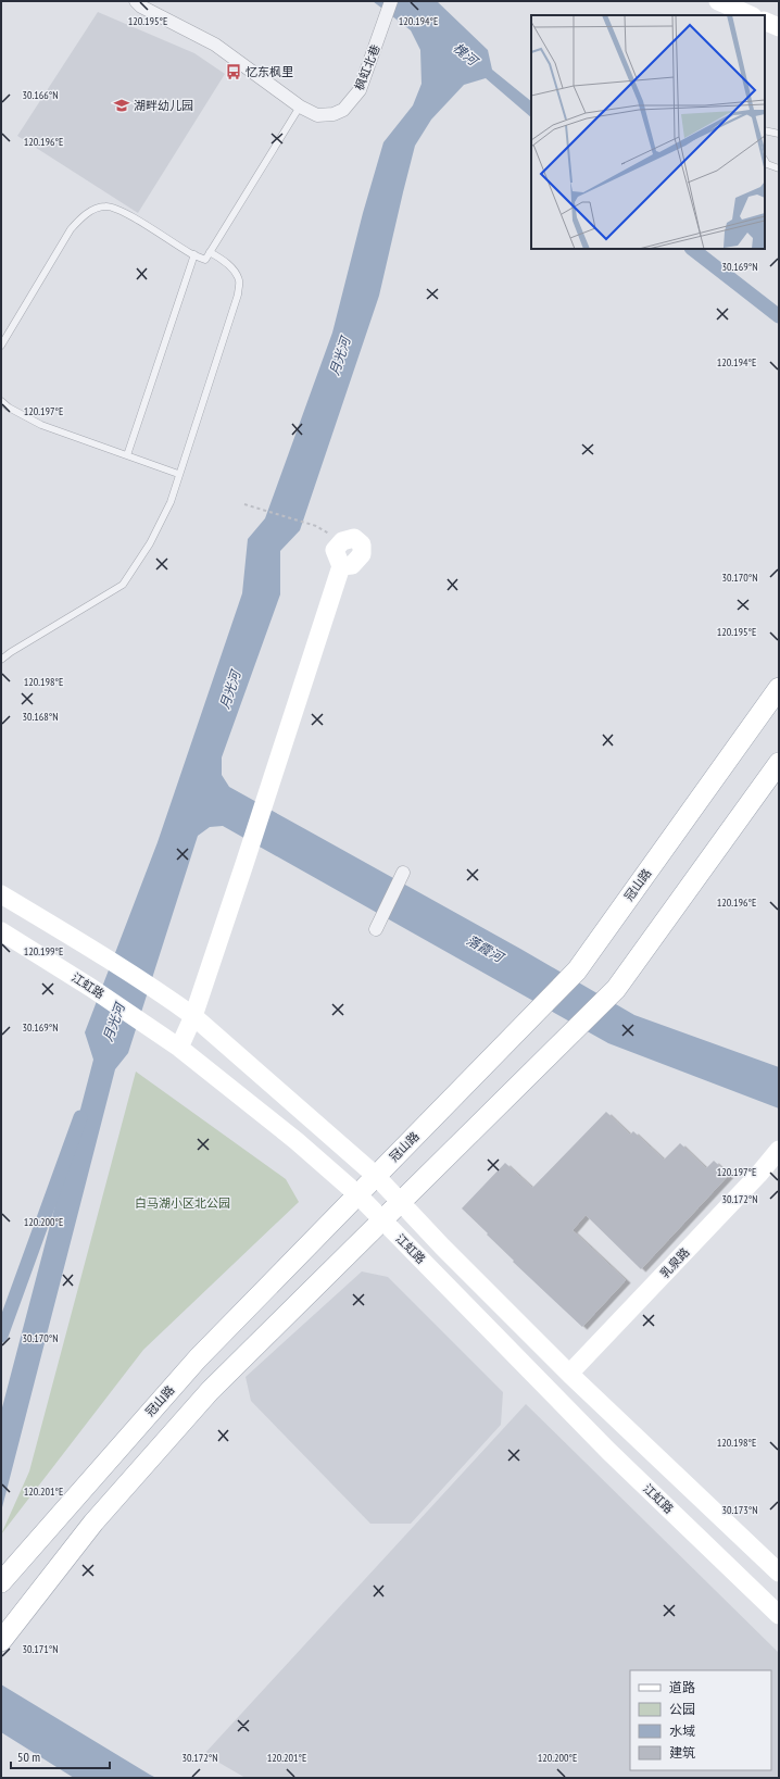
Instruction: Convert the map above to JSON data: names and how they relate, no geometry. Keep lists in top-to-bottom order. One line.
{"streets":{"main road":["冠山路","江虹路","乳泉路"],"street":["枫虹北巷"]},"crossings":[["冠山路","江虹路"],["江虹路","乳泉路"]],"water":["槐河","月光河","落霞河"],"parks":["白马湖小区北公园"],"places":{"bus stop":["忆东枫里"],"school or university":["湖畔幼儿园"]},"legend":["道路","公园","水域","建筑"],"scale_bar":"50 m","coordinates":["120.195°E","120.194°E","30.166°N","120.196°E","30.169°N","120.197°E","30.170°N","120.198°E","30.168°N","120.199°E","30.172°N","120.200°E","120.201°E","30.173°N","30.171°N"]}
